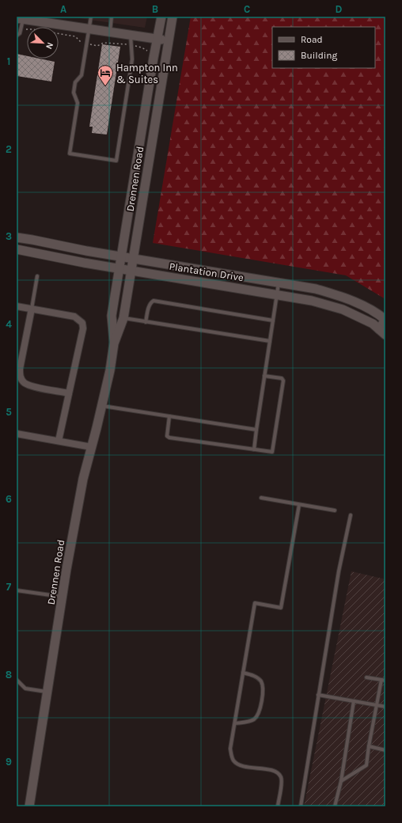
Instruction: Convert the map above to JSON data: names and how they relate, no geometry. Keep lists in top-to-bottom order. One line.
{"streets":{"street":["Drennen Road","Plantation Drive"]},"crossings":[["Drennen Road","Plantation Drive"]],"places":{"hotel":["Hampton Inn & Suites"]},"legend":["Road","Building"],"north":"bottom right","grid":{"columns":["A","B","C","D"],"rows":["1","2","3","4","5","6","7","8","9"]}}
